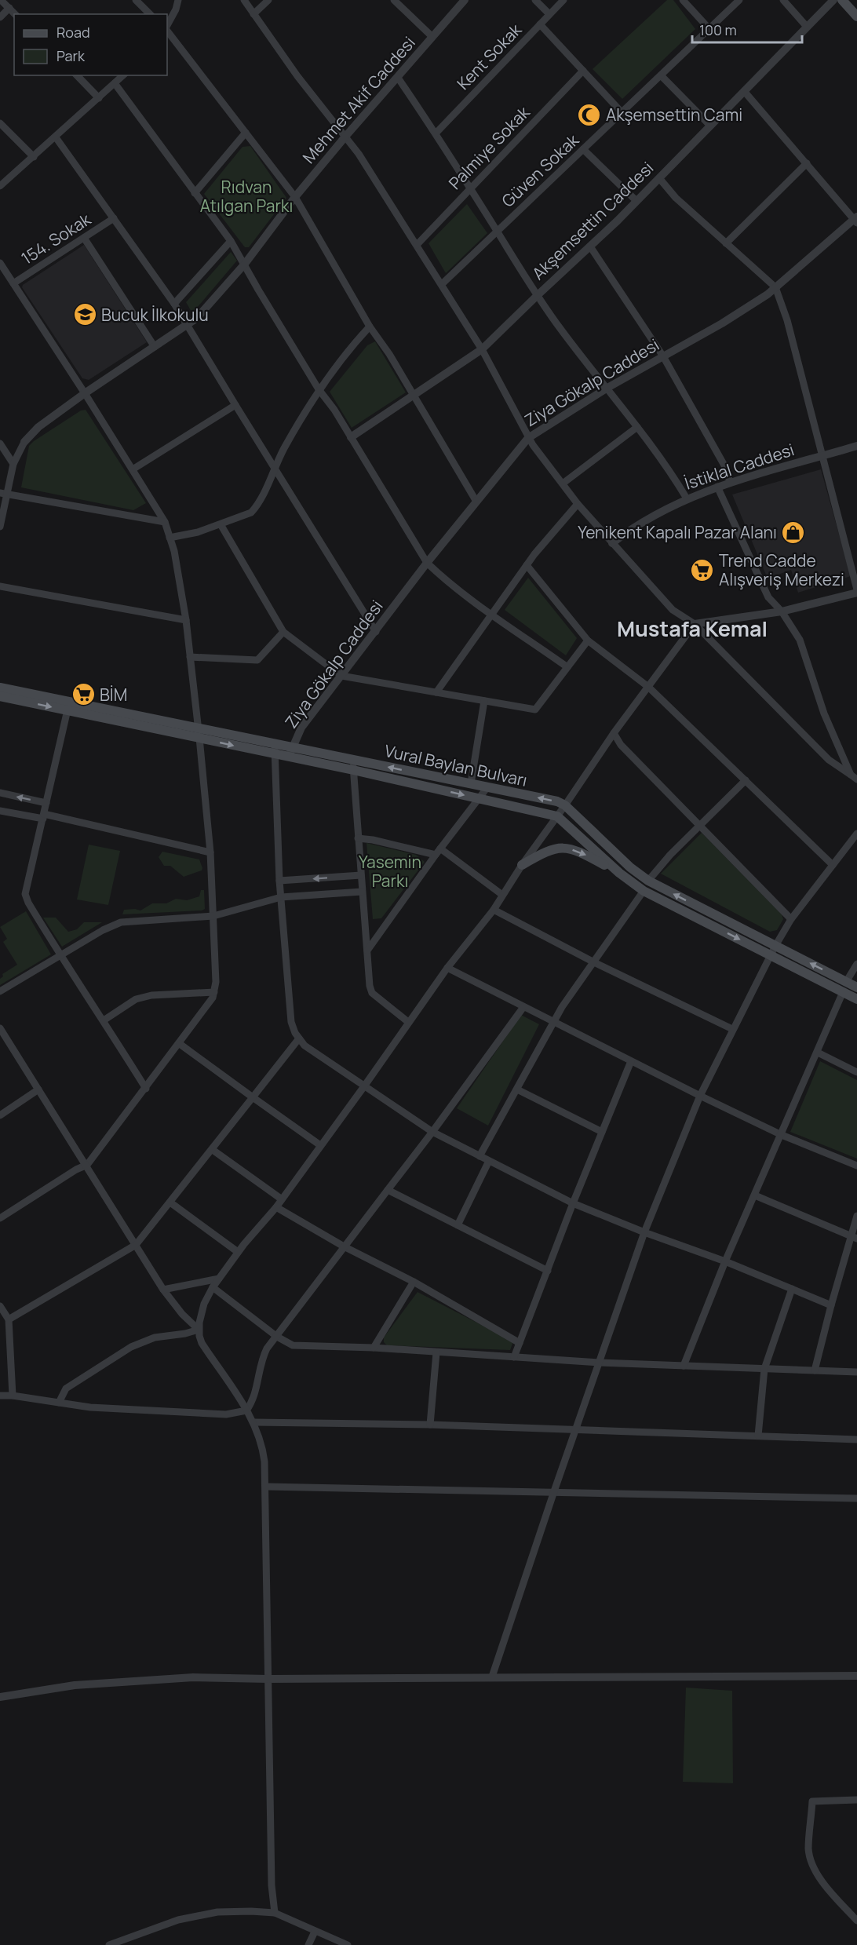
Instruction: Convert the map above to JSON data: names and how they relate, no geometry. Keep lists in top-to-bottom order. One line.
{"streets":{"main road":["Vural Baylan Bulvarı"],"street":["Kent Sokak","Mehmet Akif Caddesi","Palmiye Sokak","Güven Sokak","Akşemsettin Caddesi","154. Sokak","Ziya Gökalp Caddesi","İstiklal Caddesi"]},"crossings":[["Ziya Gökalp Caddesi","Vural Baylan Bulvarı"]],"districts":["Mustafa Kemal"],"parks":["Rıdvan Atılgan Parkı","Yasemin Parkı"],"places":{"mosque":["Akşemsettin Cami"],"school or university":["Bucuk İlkokulu"],"shop":["Yenikent Kapalı Pazar Alanı"],"supermarket":["Trend Cadde Alışveriş Merkezi","BİM"]},"legend":["Road","Park"],"scale_bar":"100 m"}
